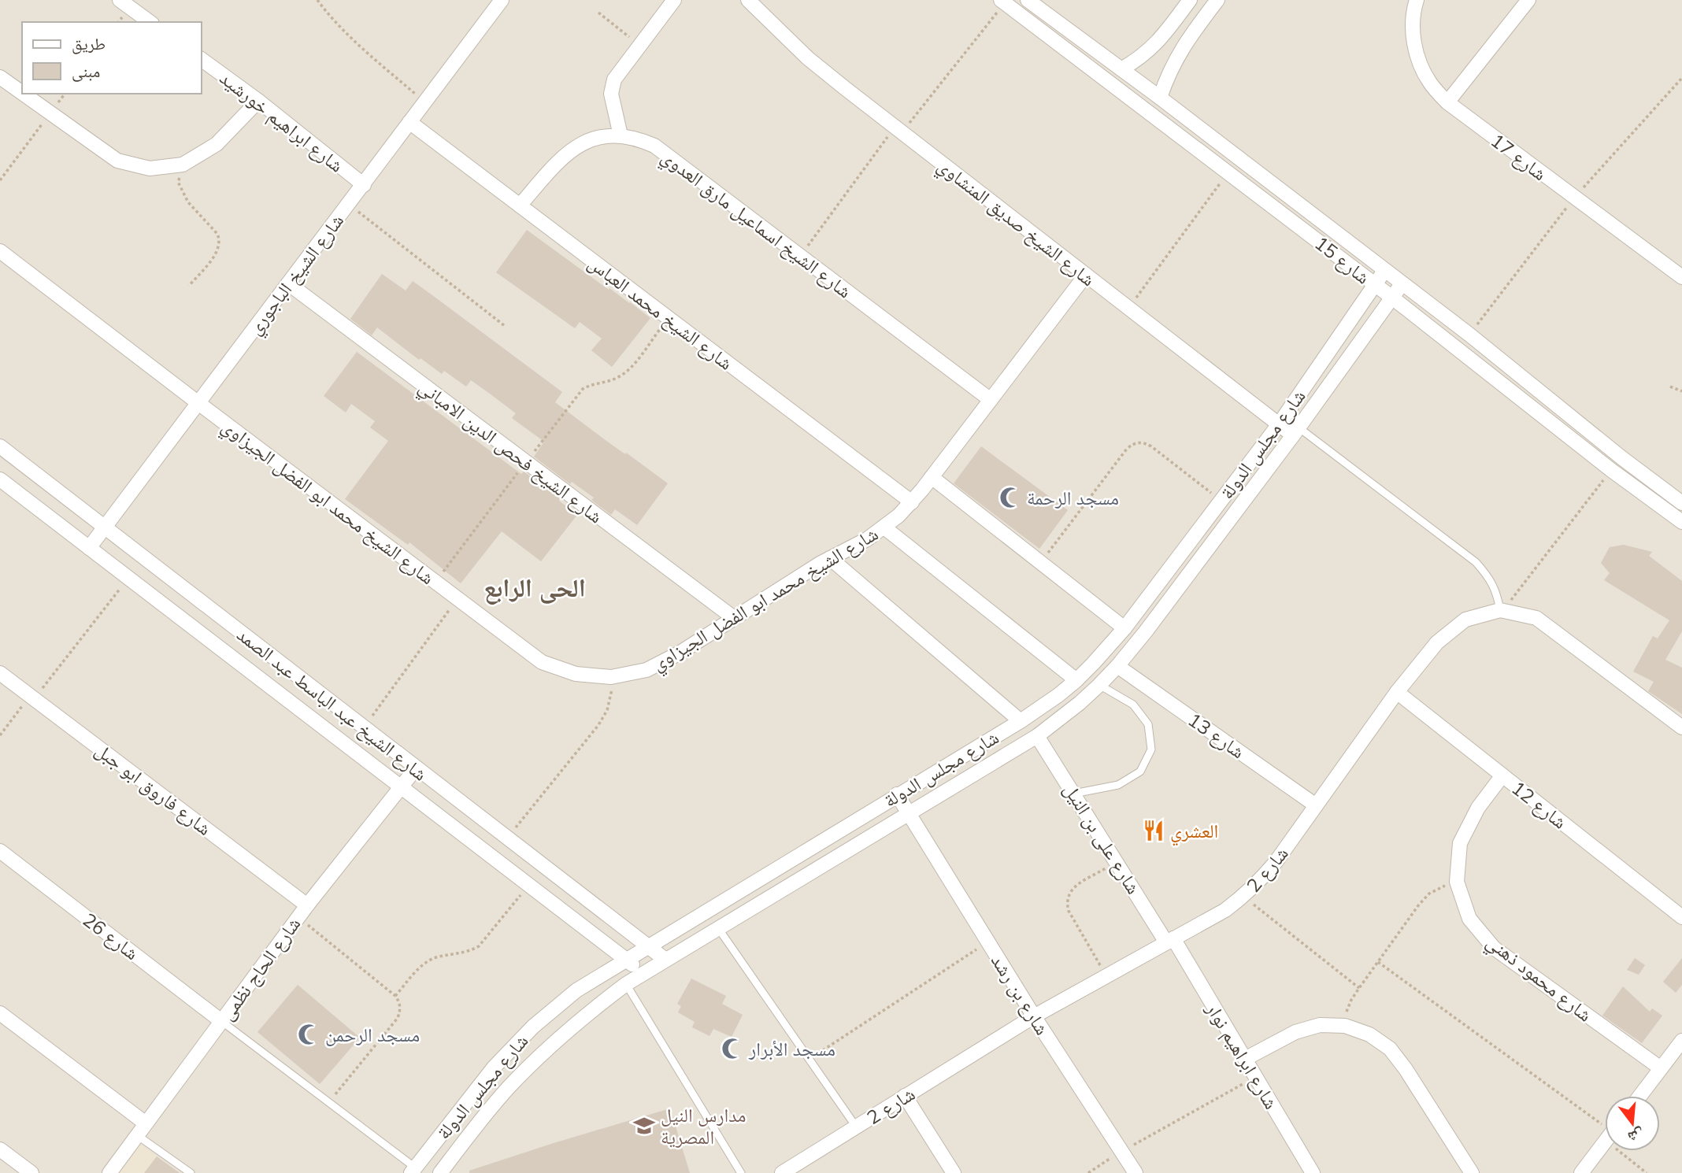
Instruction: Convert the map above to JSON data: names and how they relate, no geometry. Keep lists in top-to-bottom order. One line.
{"streets":{"street":["شارع ابراهيم خورشيد","شارع 17","شارع الشيخ صديق المنشاوي","شارع الشيخ اسماعيل مارق العدوي","شارع 15","شارع الشيخ الباجوري","شارع الشيخ محمد العباس","شارع مجلس الدولة","شارع الشيخ فحص الدين الامباني","شارع الشيخ محمد ابو الفضل الجيزاوي","شارع الشيخ عبد الباسط عبد الصمد","شارع 13","شارع فاروق ابو جبل","شارع 12","شارع على بن النيل","شارع 2","شارع 26","شارع الحاج نظمى","شارع محمود ذهني","شارع بن رشد","شارع ابراهيم نوار"]},"crossings":[["شارع ابراهيم خورشيد","شارع الشيخ الباجوري"],["شارع الشيخ صديق المنشاوي","شارع مجلس الدولة"],["شارع الشيخ صديق المنشاوي","شارع الشيخ محمد ابو الفضل الجيزاوي"],["شارع الشيخ اسماعيل مارق العدوي","شارع الشيخ محمد العباس"],["شارع الشيخ اسماعيل مارق العدوي","شارع الشيخ محمد ابو الفضل الجيزاوي"],["شارع 15","شارع مجلس الدولة"],["شارع الشيخ الباجوري","شارع الشيخ محمد العباس"],["شارع الشيخ الباجوري","شارع الشيخ فحص الدين الامباني"],["شارع الشيخ الباجوري","شارع الشيخ محمد ابو الفضل الجيزاوي"],["شارع الشيخ الباجوري","شارع الشيخ عبد الباسط عبد الصمد"],["شارع الشيخ محمد العباس","شارع الشيخ محمد ابو الفضل الجيزاوي"],["شارع مجلس الدولة","شارع الشيخ عبد الباسط عبد الصمد"],["شارع مجلس الدولة","شارع 13"],["شارع مجلس الدولة","شارع على بن النيل"],["شارع مجلس الدولة","شارع بن رشد"],["شارع الشيخ فحص الدين الامباني","شارع الشيخ محمد ابو الفضل الجيزاوي"],["شارع الشيخ عبد الباسط عبد الصمد","شارع الحاج نظمى"],["شارع 13","شارع 2"],["شارع فاروق ابو جبل","شارع الحاج نظمى"],["شارع 12","شارع 2"],["شارع 12","شارع محمود ذهني"],["شارع على بن النيل","شارع 2"],["شارع على بن النيل","شارع ابراهيم نوار"],["شارع 2","شارع بن رشد"],["شارع 2","شارع ابراهيم نوار"],["شارع 26","شارع الحاج نظمى"]],"districts":["الحى الرابع"],"places":{"mosque":["مسجد الرحمة","مسجد الرحمن","مسجد الأبرار"],"restaurant":["العشري"],"school or university":["مدارس النيل المصرية"]},"legend":["طريق","مبنى"],"north":"bottom"}
